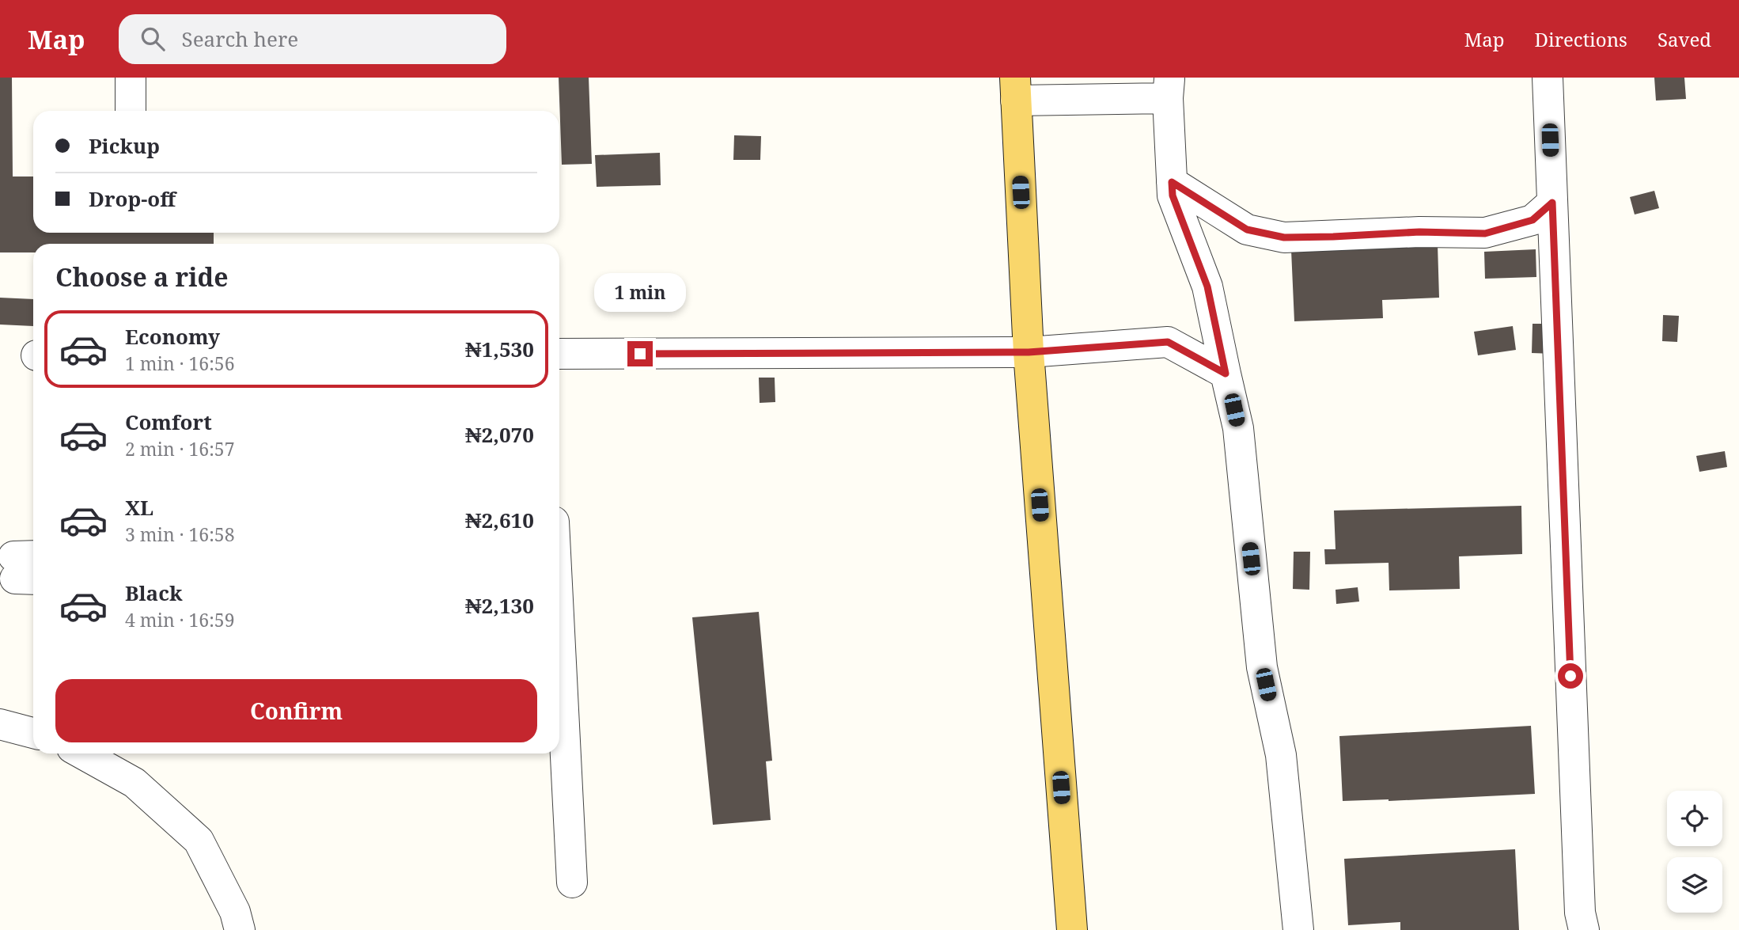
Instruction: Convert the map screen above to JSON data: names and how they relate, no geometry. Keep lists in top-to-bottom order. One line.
{"page":{"header":"Map","search":"Search here","nav":["Map","Directions","Saved"],"banner":["Pickup","Drop-off"],"heading":"Choose a ride","bubble":"1 min","list":[{"name":"Economy","note":"1 min · 16:56","value":"₦1,530"},{"name":"Comfort","note":"2 min · 16:57","value":"₦2,070"},{"name":"XL","note":"3 min · 16:58","value":"₦2,610"},{"name":"Black","note":"4 min · 16:59","value":"₦2,130"}],"buttons":"Confirm"}}
